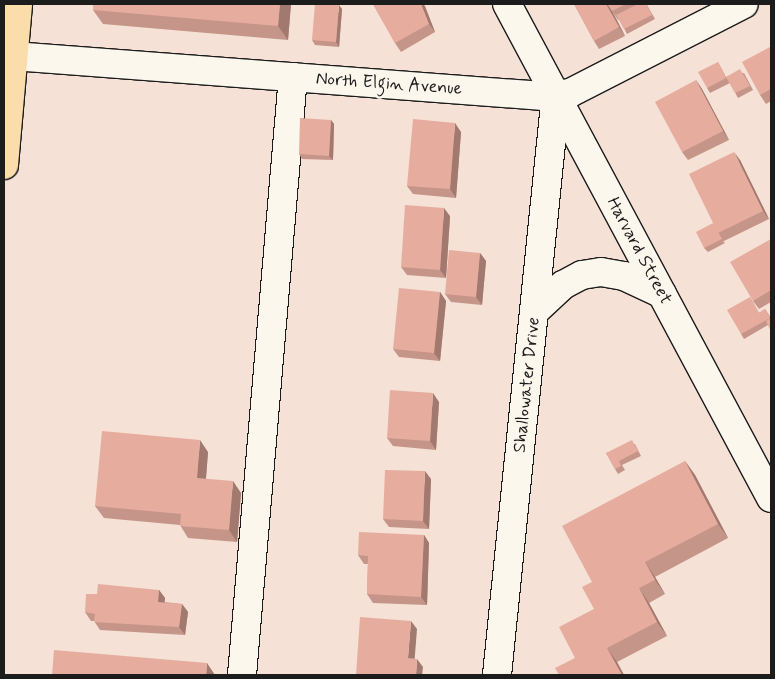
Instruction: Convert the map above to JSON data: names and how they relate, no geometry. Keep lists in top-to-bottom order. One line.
{"streets":{"street":["North Elgin Avenue","Harvard Street","Shallowater Drive"]},"crossings":[["North Elgin Avenue","Harvard Street"],["North Elgin Avenue","Shallowater Drive"],["Harvard Street","Shallowater Drive"]]}
